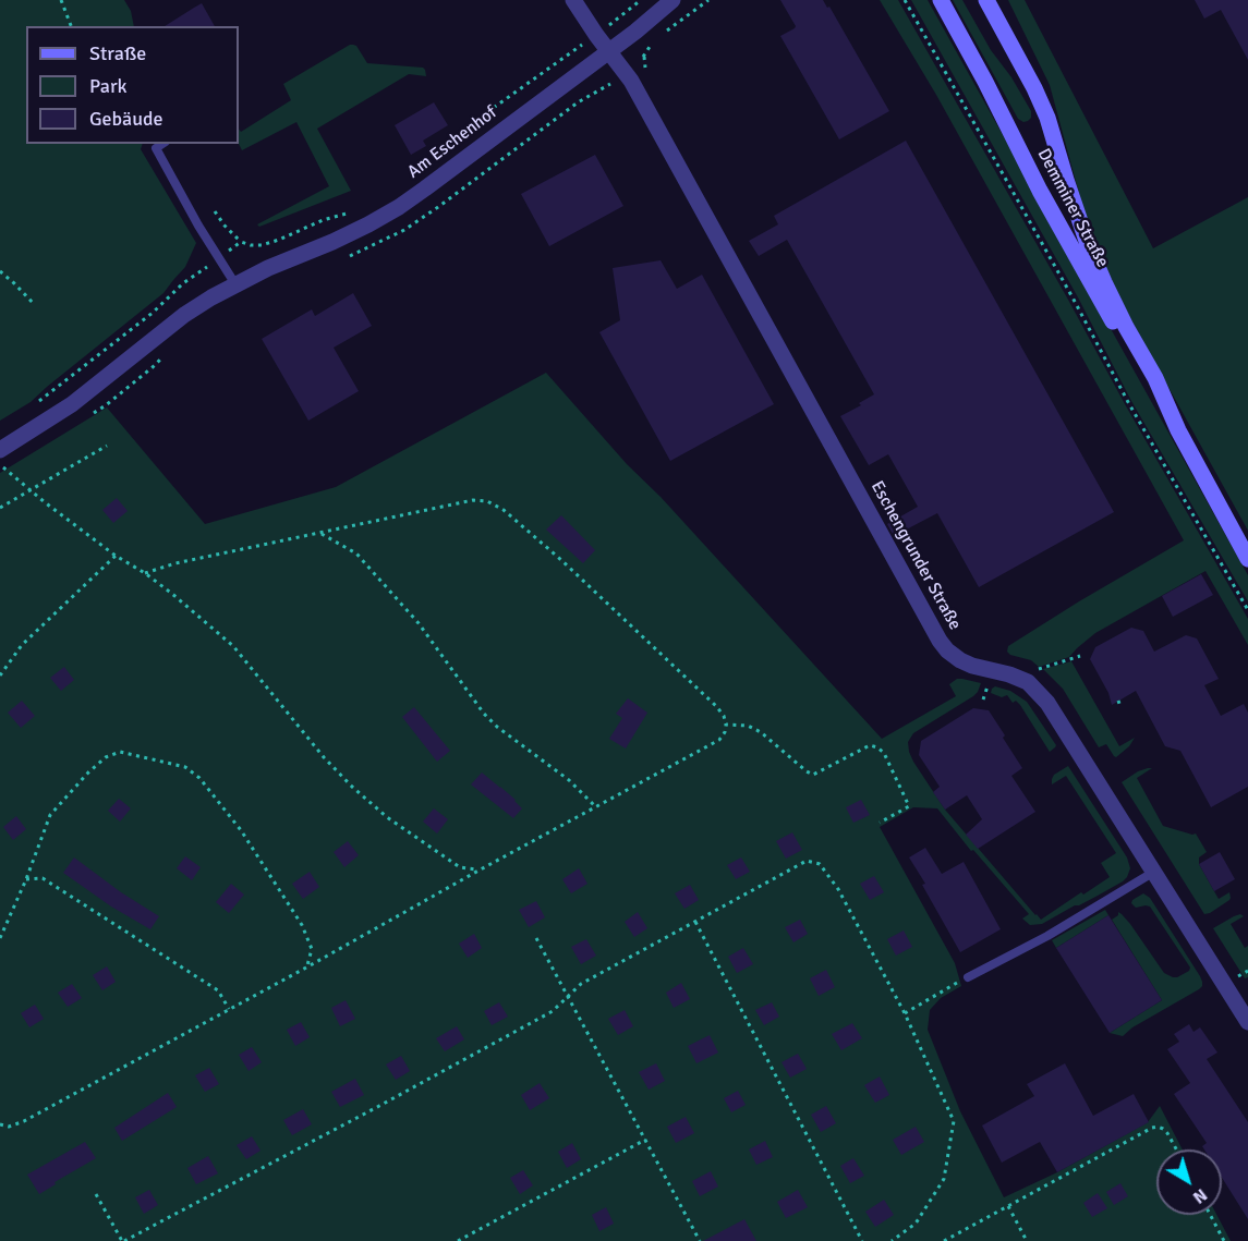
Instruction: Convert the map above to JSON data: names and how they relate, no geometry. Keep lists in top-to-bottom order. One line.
{"streets":{"main road":["Demminer Straße"],"street":["Am Eschenhof","Eschengrunder Straße"]},"crossings":[["Am Eschenhof","Eschengrunder Straße"]],"legend":["Straße","Park","Gebäude"],"north":"bottom right"}
